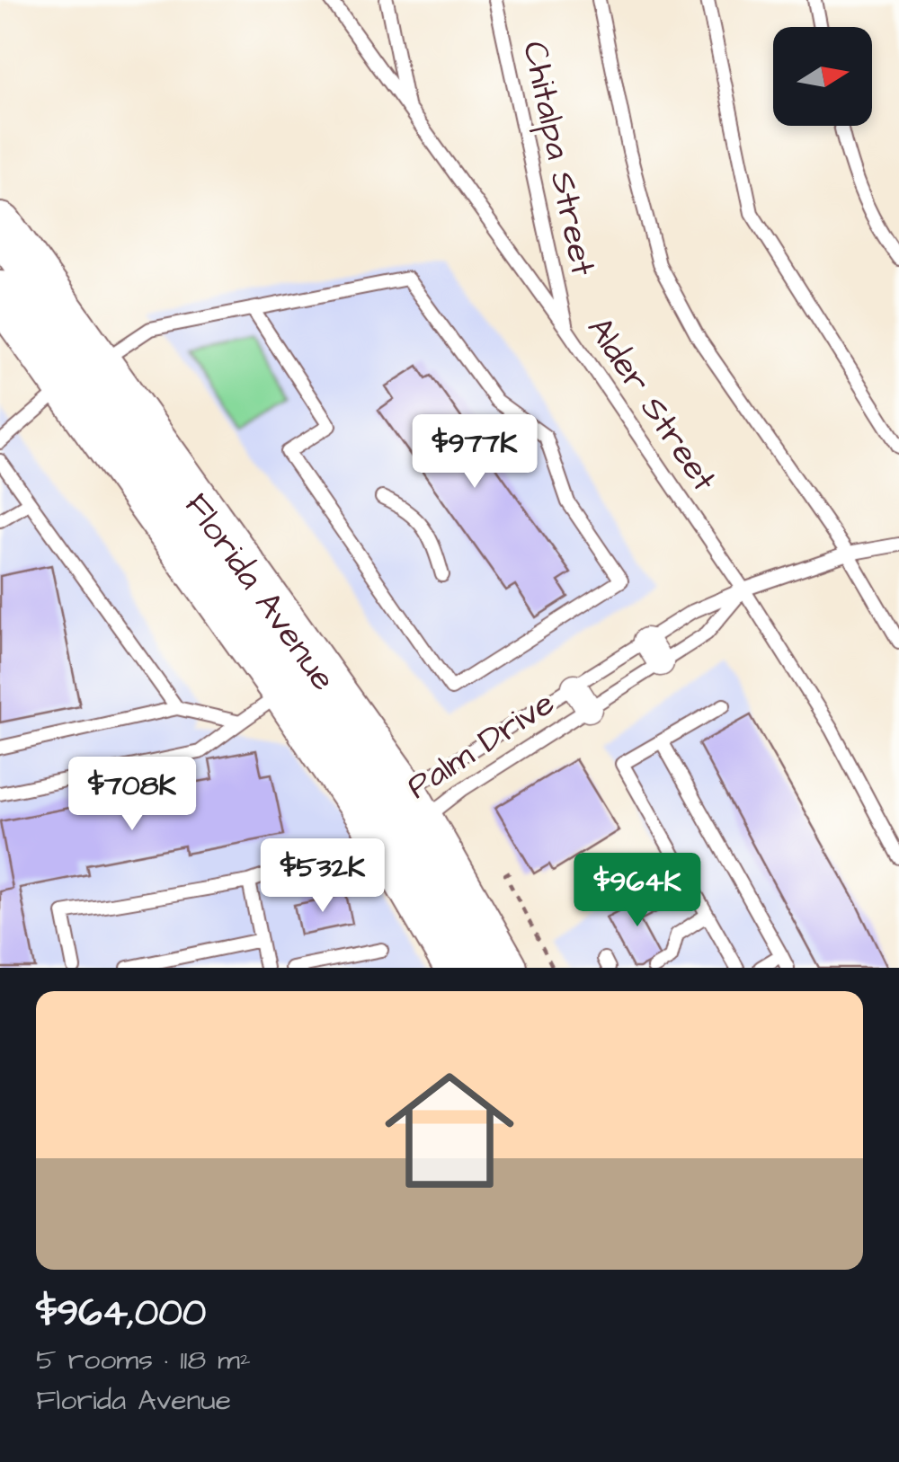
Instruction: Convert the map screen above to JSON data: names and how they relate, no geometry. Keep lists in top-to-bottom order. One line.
{"streets":{"highway":["Florida Avenue"],"lane":["Chitalpa Street","Alder Street","Palm Drive"]},"crossings":[["Chitalpa Street","Alder Street"],["Alder Street","Palm Drive"],["Florida Avenue","Palm Drive"]],"north":"right","page":{"price":["$977K","$708K","$532K","$964K"],"list":[{"name":"$964,000","note":"5 rooms · 118 m² · Florida Avenue"}]}}
